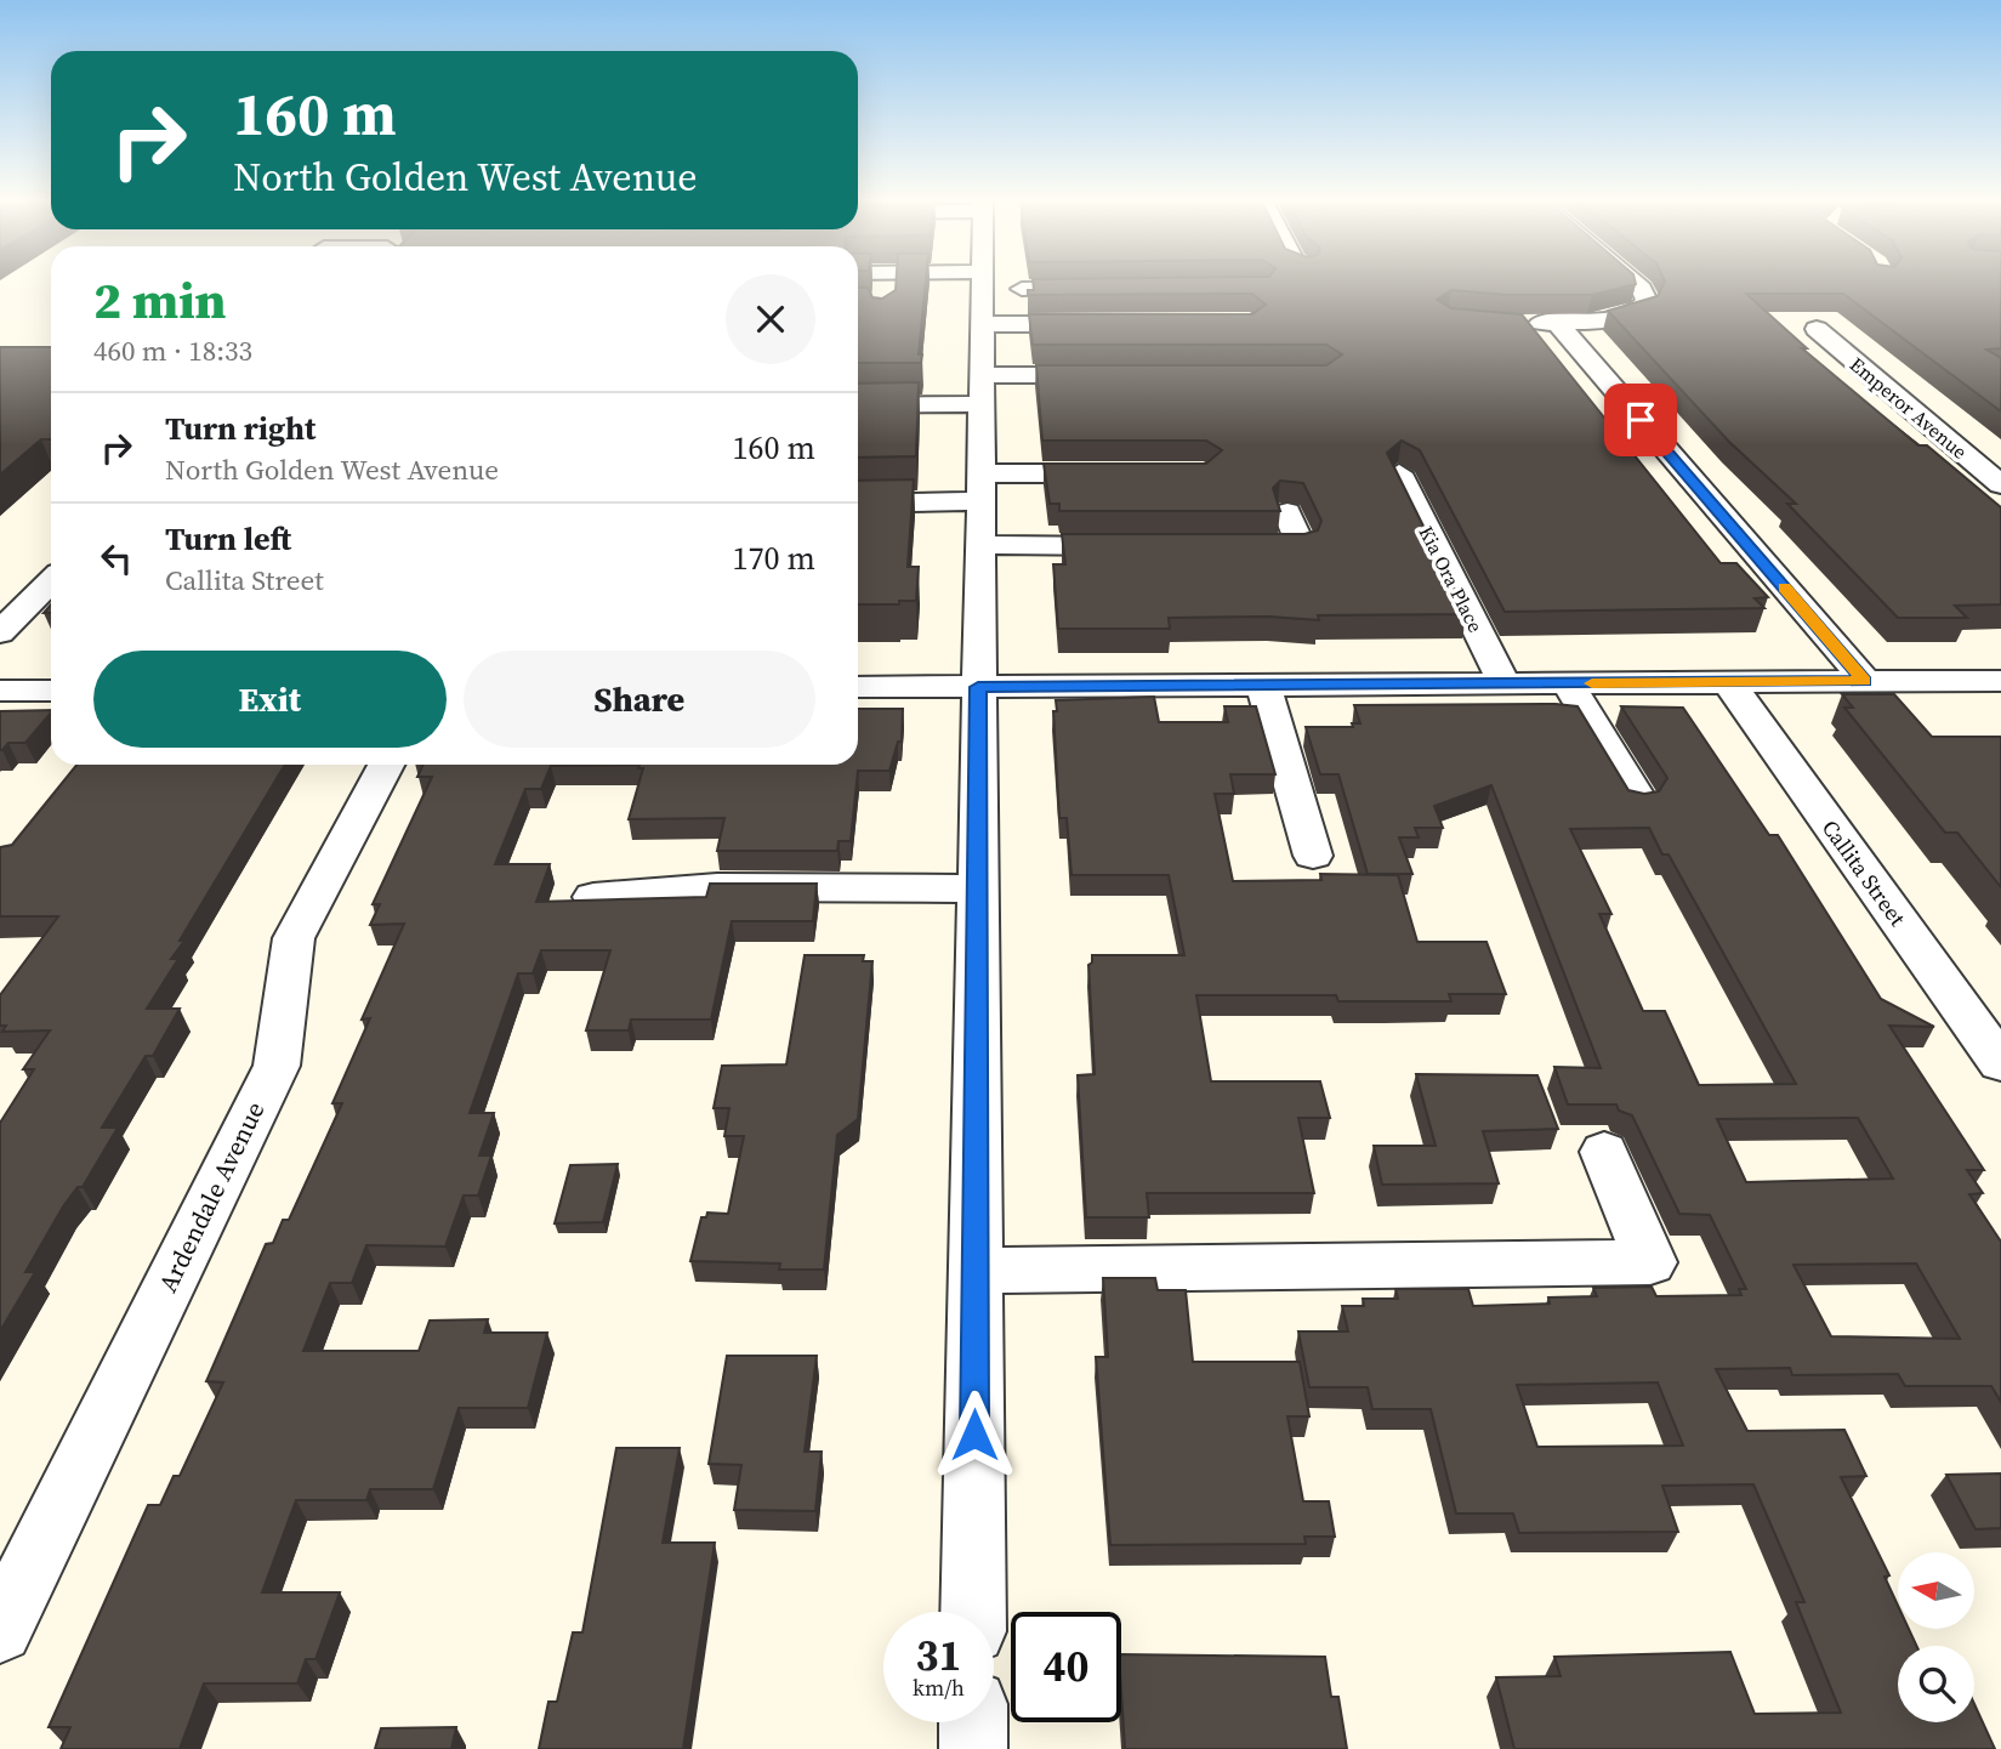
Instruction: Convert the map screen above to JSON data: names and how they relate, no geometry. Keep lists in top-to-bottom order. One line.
{"streets":{"street":["Emperor Avenue","Kia Ora Place","Callita Street","Ardendale Avenue"]},"north":"left","page":{"turn":["160 m","North Golden West Avenue"],"heading":["2 min","460 m · 18:33"],"list":[{"name":"Turn right","note":"North Golden West Avenue","value":"160 m"},{"name":"Turn left","note":"Callita Street","value":"170 m"}],"buttons":["Exit","Share"],"speed":"31 km/h","limit":"40"}}
